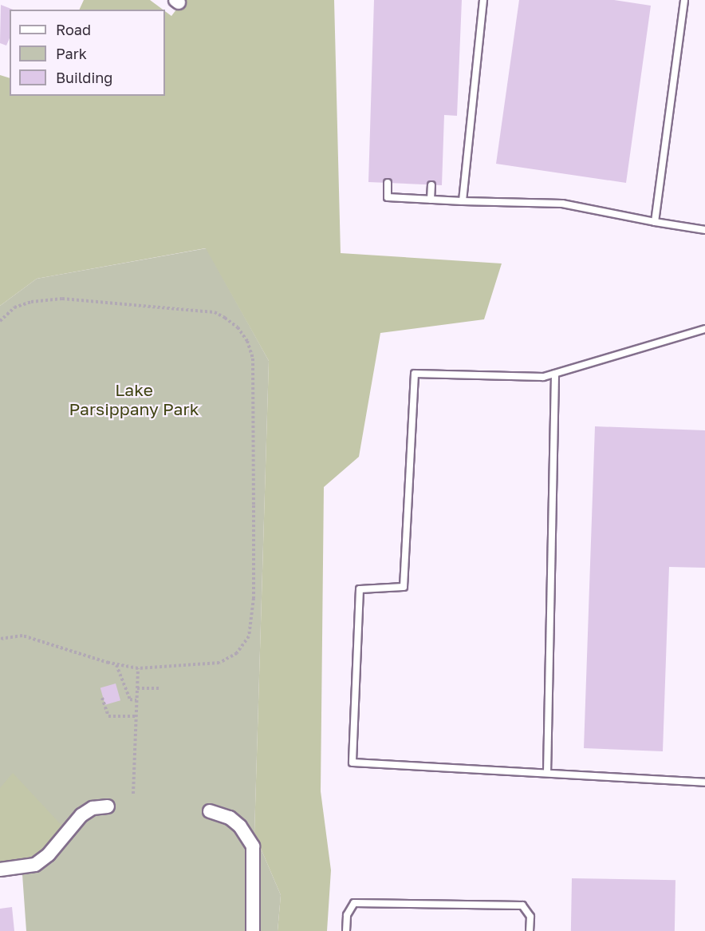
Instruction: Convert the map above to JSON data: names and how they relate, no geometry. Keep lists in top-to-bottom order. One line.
{"parks":["Lake Parsippany Park"],"legend":["Road","Park","Building"]}
